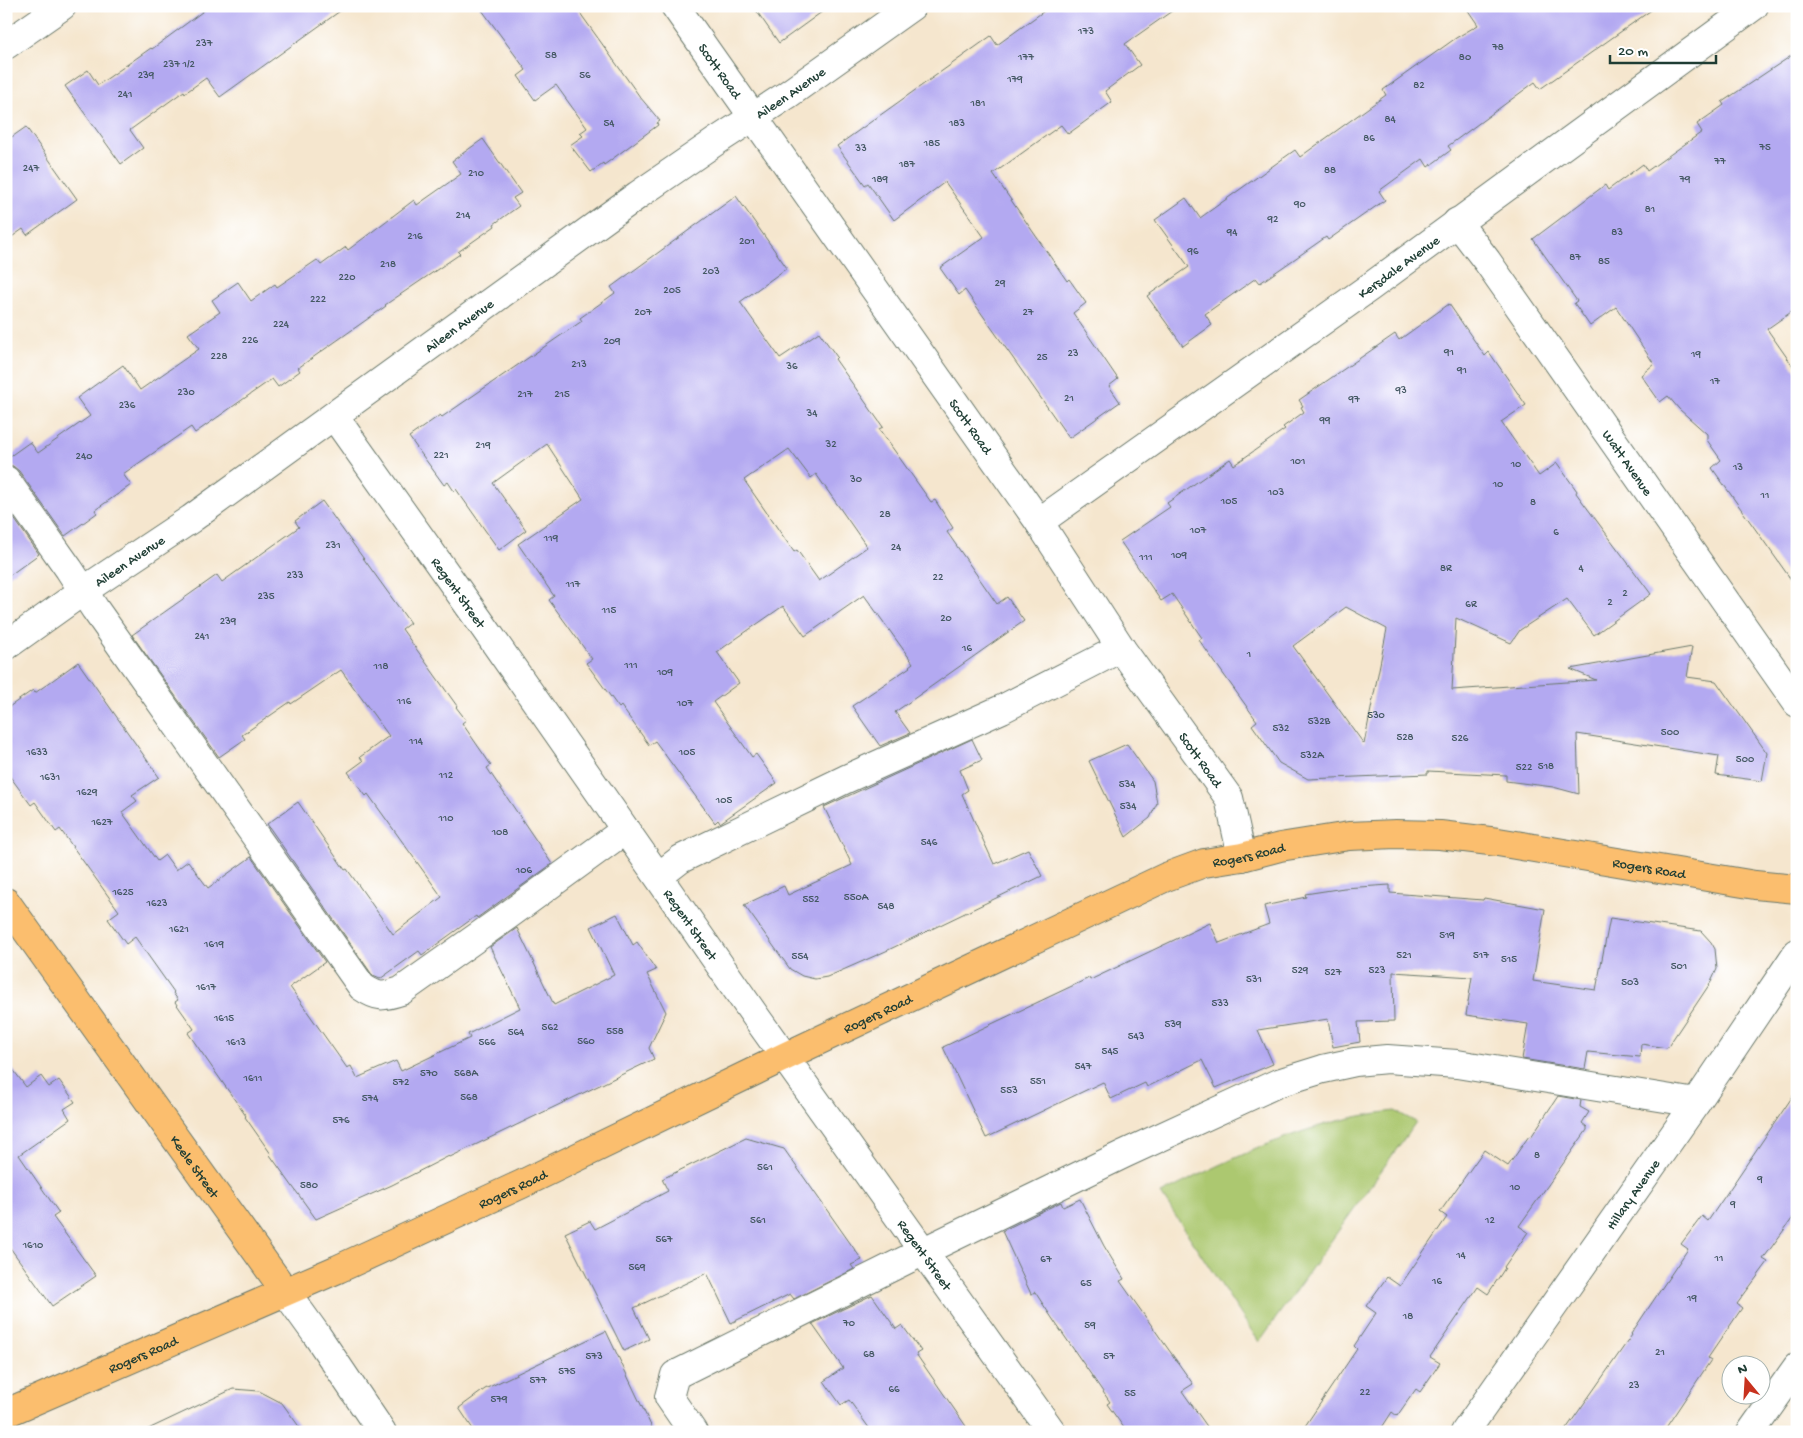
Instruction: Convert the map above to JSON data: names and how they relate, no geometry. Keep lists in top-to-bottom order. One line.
{"streets":{"main road":["Rogers Road","Keele Street"],"street":["Scott Road","Aileen Avenue","Kersdale Avenue","Watt Avenue","Regent Street","Hillary Avenue"]},"crossings":[["Scott Road","Aileen Avenue"],["Scott Road","Kersdale Avenue"],["Scott Road","Rogers Road"],["Aileen Avenue","Regent Street"],["Kersdale Avenue","Watt Avenue"],["Regent Street","Rogers Road"],["Rogers Road","Keele Street"]],"house_numbers":["173","237","78","58","177","80","237 1/2","239","56","179","82","241","181","84","54","183","86","185","75","33","77","187","247","88","210","189","79","90","81","214","92","94","83","216","201","96","87","85","218","203","220","29","205","222","207","27","224","226","209","91","23","19","228","25","213","36","91","17","93","230","217","215","21","97","236","34","99","32","219","221","240","101","10","13","30","10","103","11","105","8","28","107","6","119","231","24","109","111","8R","4","233","22","117","2","235","2","6R","115","20","239","241","16","1","111","118","109","116","107","530","532B","532","500","528","526","114","1633","105","532A","500","518","522","112","1631","534","1629","105","534","110","1627","108","546","106","1625","550A","552","1623","548","1621","519","1619","521","517","554","515","501","529","523","527","531","503","1617","533","1615","539","562","558","564","543","560","1613","566","545","547","570","568A","1611","551","572","553","568","574","576","8","561","9","580","10","9","561","12","567","1610","14","11","67","569","16","65","19","18","70","59","21","68","573","57","575","577","23","66","22","55","579"],"scale_bar":"20 m","north":"top"}
